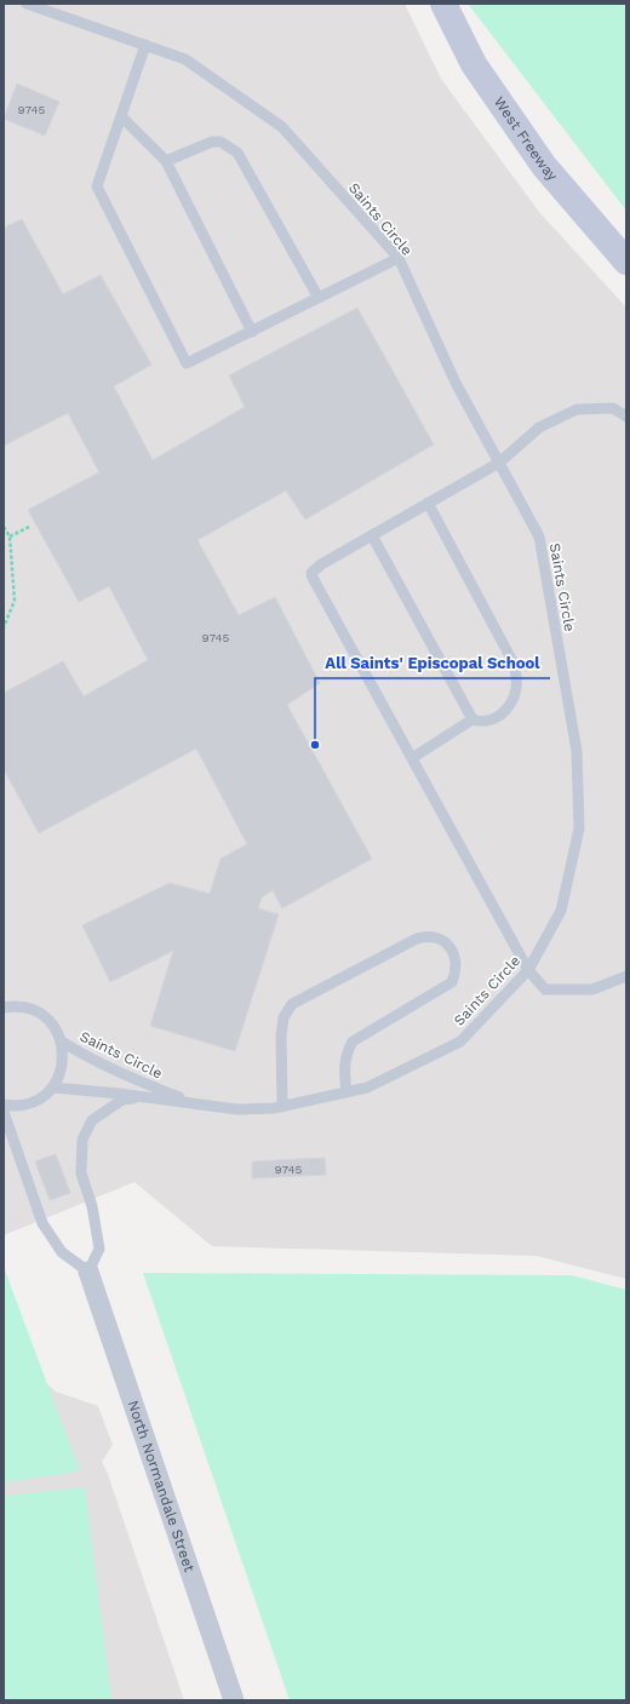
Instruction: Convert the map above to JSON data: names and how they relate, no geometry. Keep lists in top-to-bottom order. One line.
{"streets":{"main road":["West Freeway"],"street":["North Normandale Street"],"lane":["Saints Circle"]},"places":["All Saints' Episcopal School"],"house_numbers":["9745","9745","9745"]}
